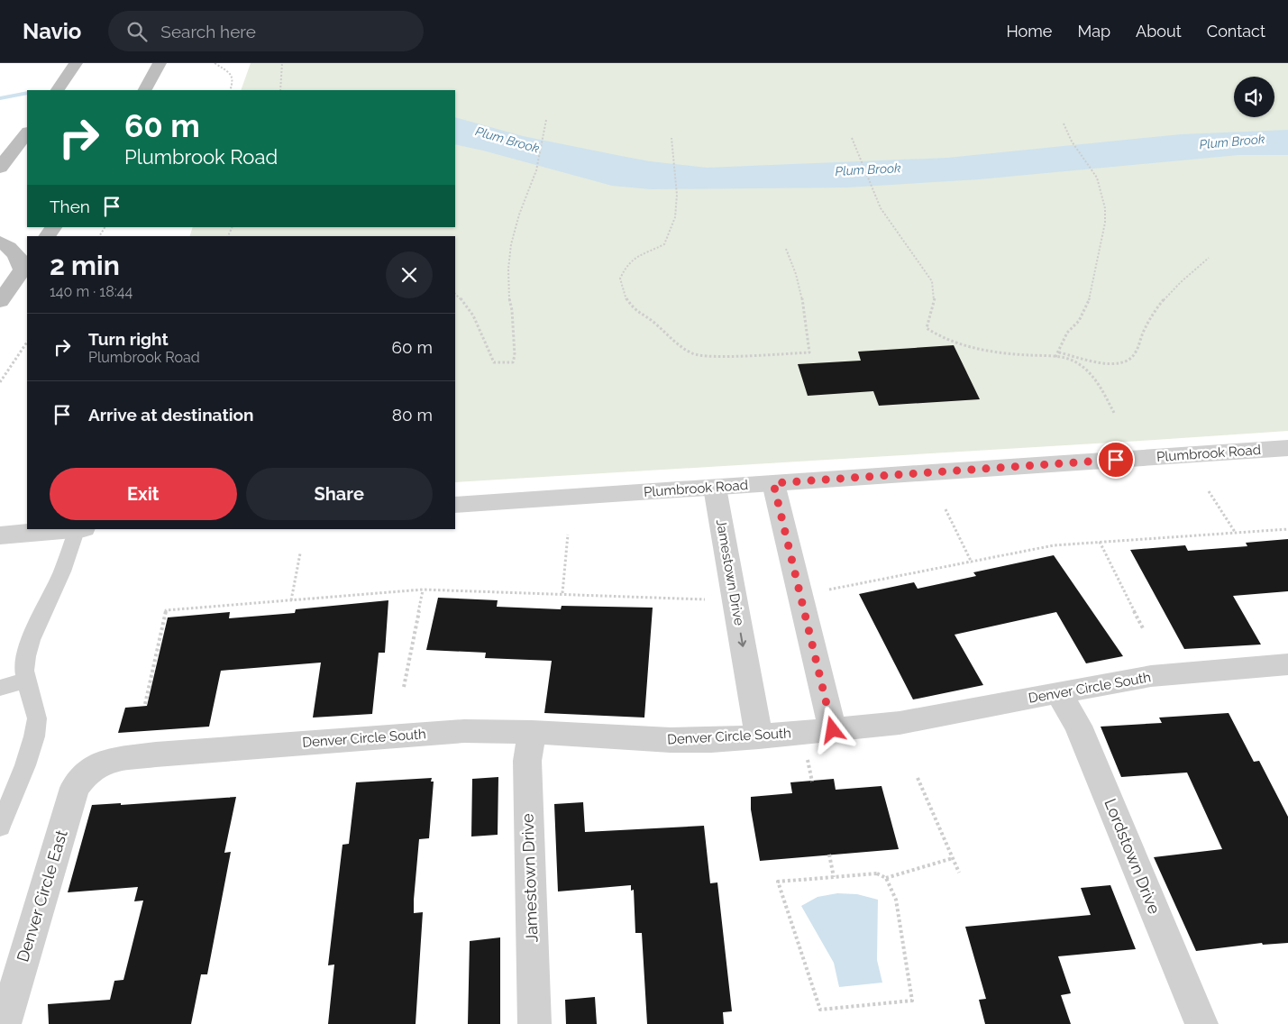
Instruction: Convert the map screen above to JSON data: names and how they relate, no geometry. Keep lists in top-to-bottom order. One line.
{"streets":{"street":["Plumbrook Road","Jamestown Drive","Denver Circle South","Lordstown Drive","Denver Circle East"]},"crossings":[["Plumbrook Road","Jamestown Drive"],["Jamestown Drive","Denver Circle South"],["Denver Circle South","Lordstown Drive"],["Denver Circle South","Denver Circle East"]],"water":["Plum Brook"],"page":{"header":"Navio","search":"Search here","nav":["Home","Map","About","Contact"],"turn":["60 m","Plumbrook Road"],"then":"Then","heading":["2 min","140 m · 18:44"],"list":[{"name":"Turn right","note":"Plumbrook Road","value":"60 m"},{"name":"Arrive at destination","value":"80 m"}],"buttons":["Exit","Share"]}}
